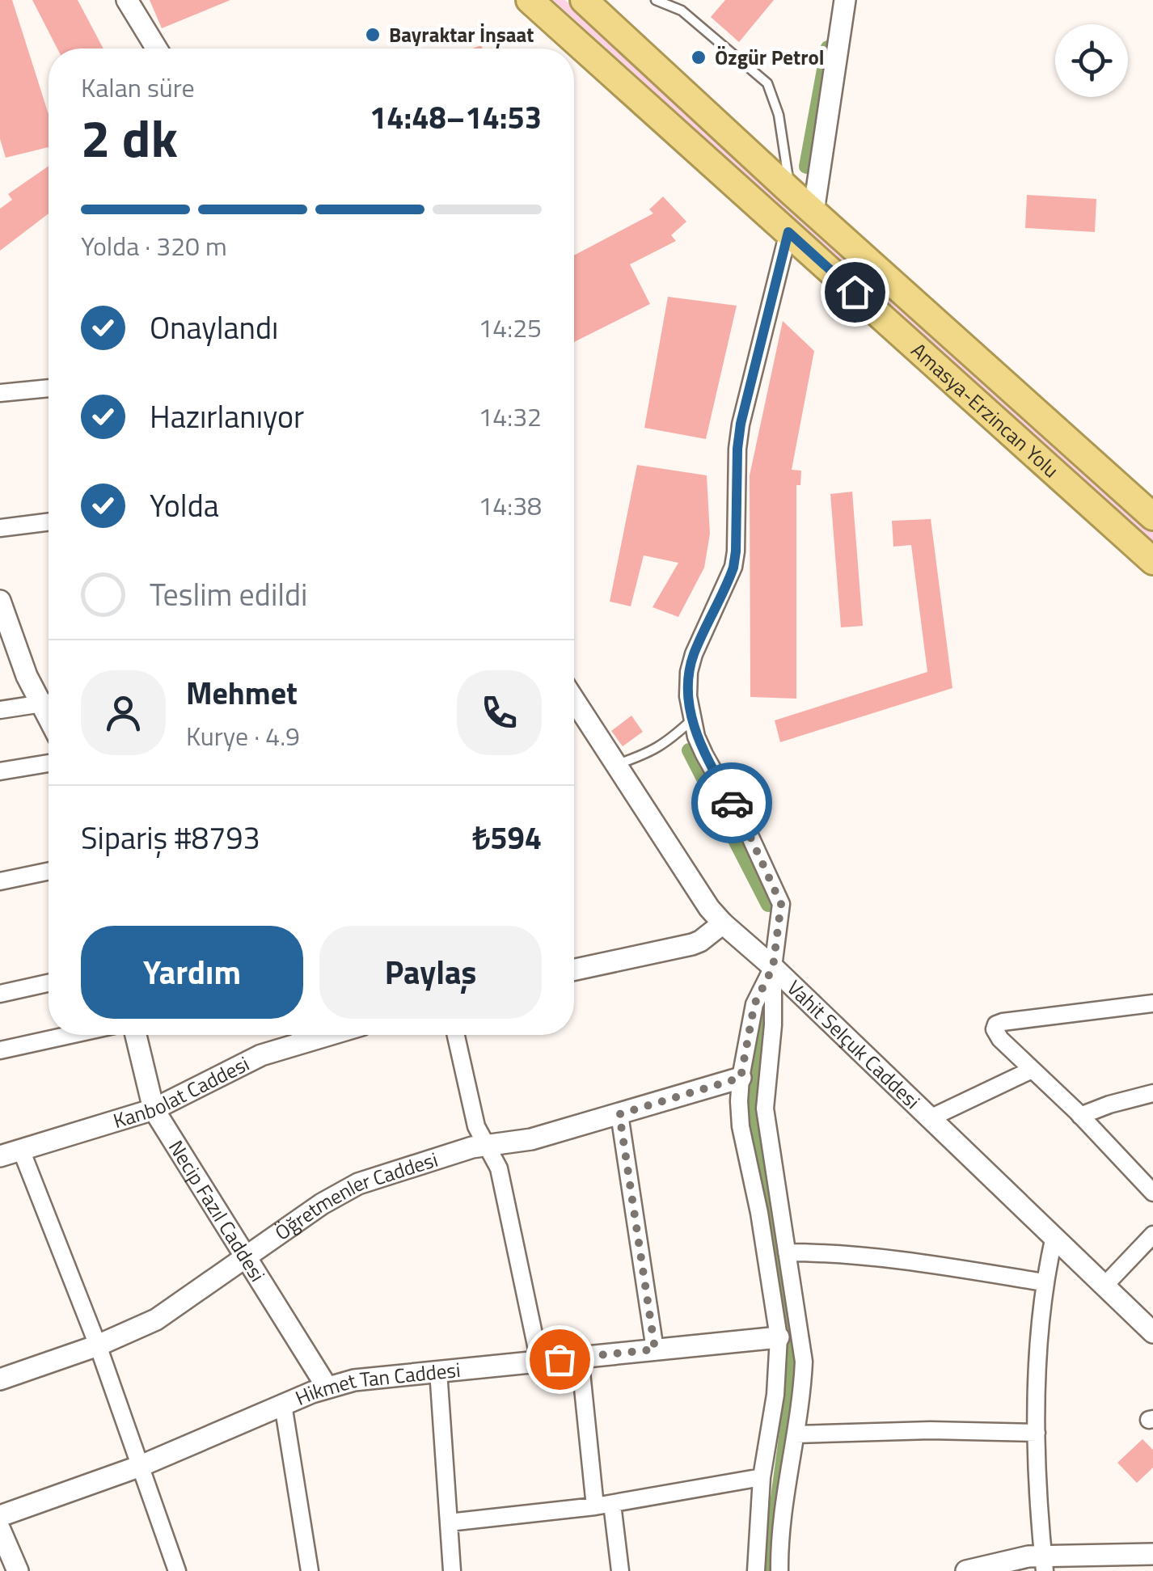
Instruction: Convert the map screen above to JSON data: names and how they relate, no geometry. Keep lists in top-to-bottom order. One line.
{"streets":{"highway":["Amasya-Erzincan Yolu"],"street":["Vahit Selçuk Caddesi","Kanbolat Caddesi","Öğretmenler Caddesi","Necip Fazıl Caddesi","Hikmet Tan Caddesi"]},"crossings":[["Kanbolat Caddesi","Necip Fazıl Caddesi"],["Öğretmenler Caddesi","Necip Fazıl Caddesi"],["Necip Fazıl Caddesi","Hikmet Tan Caddesi"]],"places":["Bayraktar İnşaat","Özgür Petrol"],"page":{"heading":["2 dk","Kalan süre","14:48–14:53"],"panel":["Mehmet","Kurye · 4.9","Sipariş #8793","₺594"],"bar":"Yolda · 320 m","list":[["Onaylandı","14:25"],["Hazırlanıyor","14:32"],["Yolda","14:38"],"Teslim edildi"],"buttons":["Yardım","Paylaş"]}}
